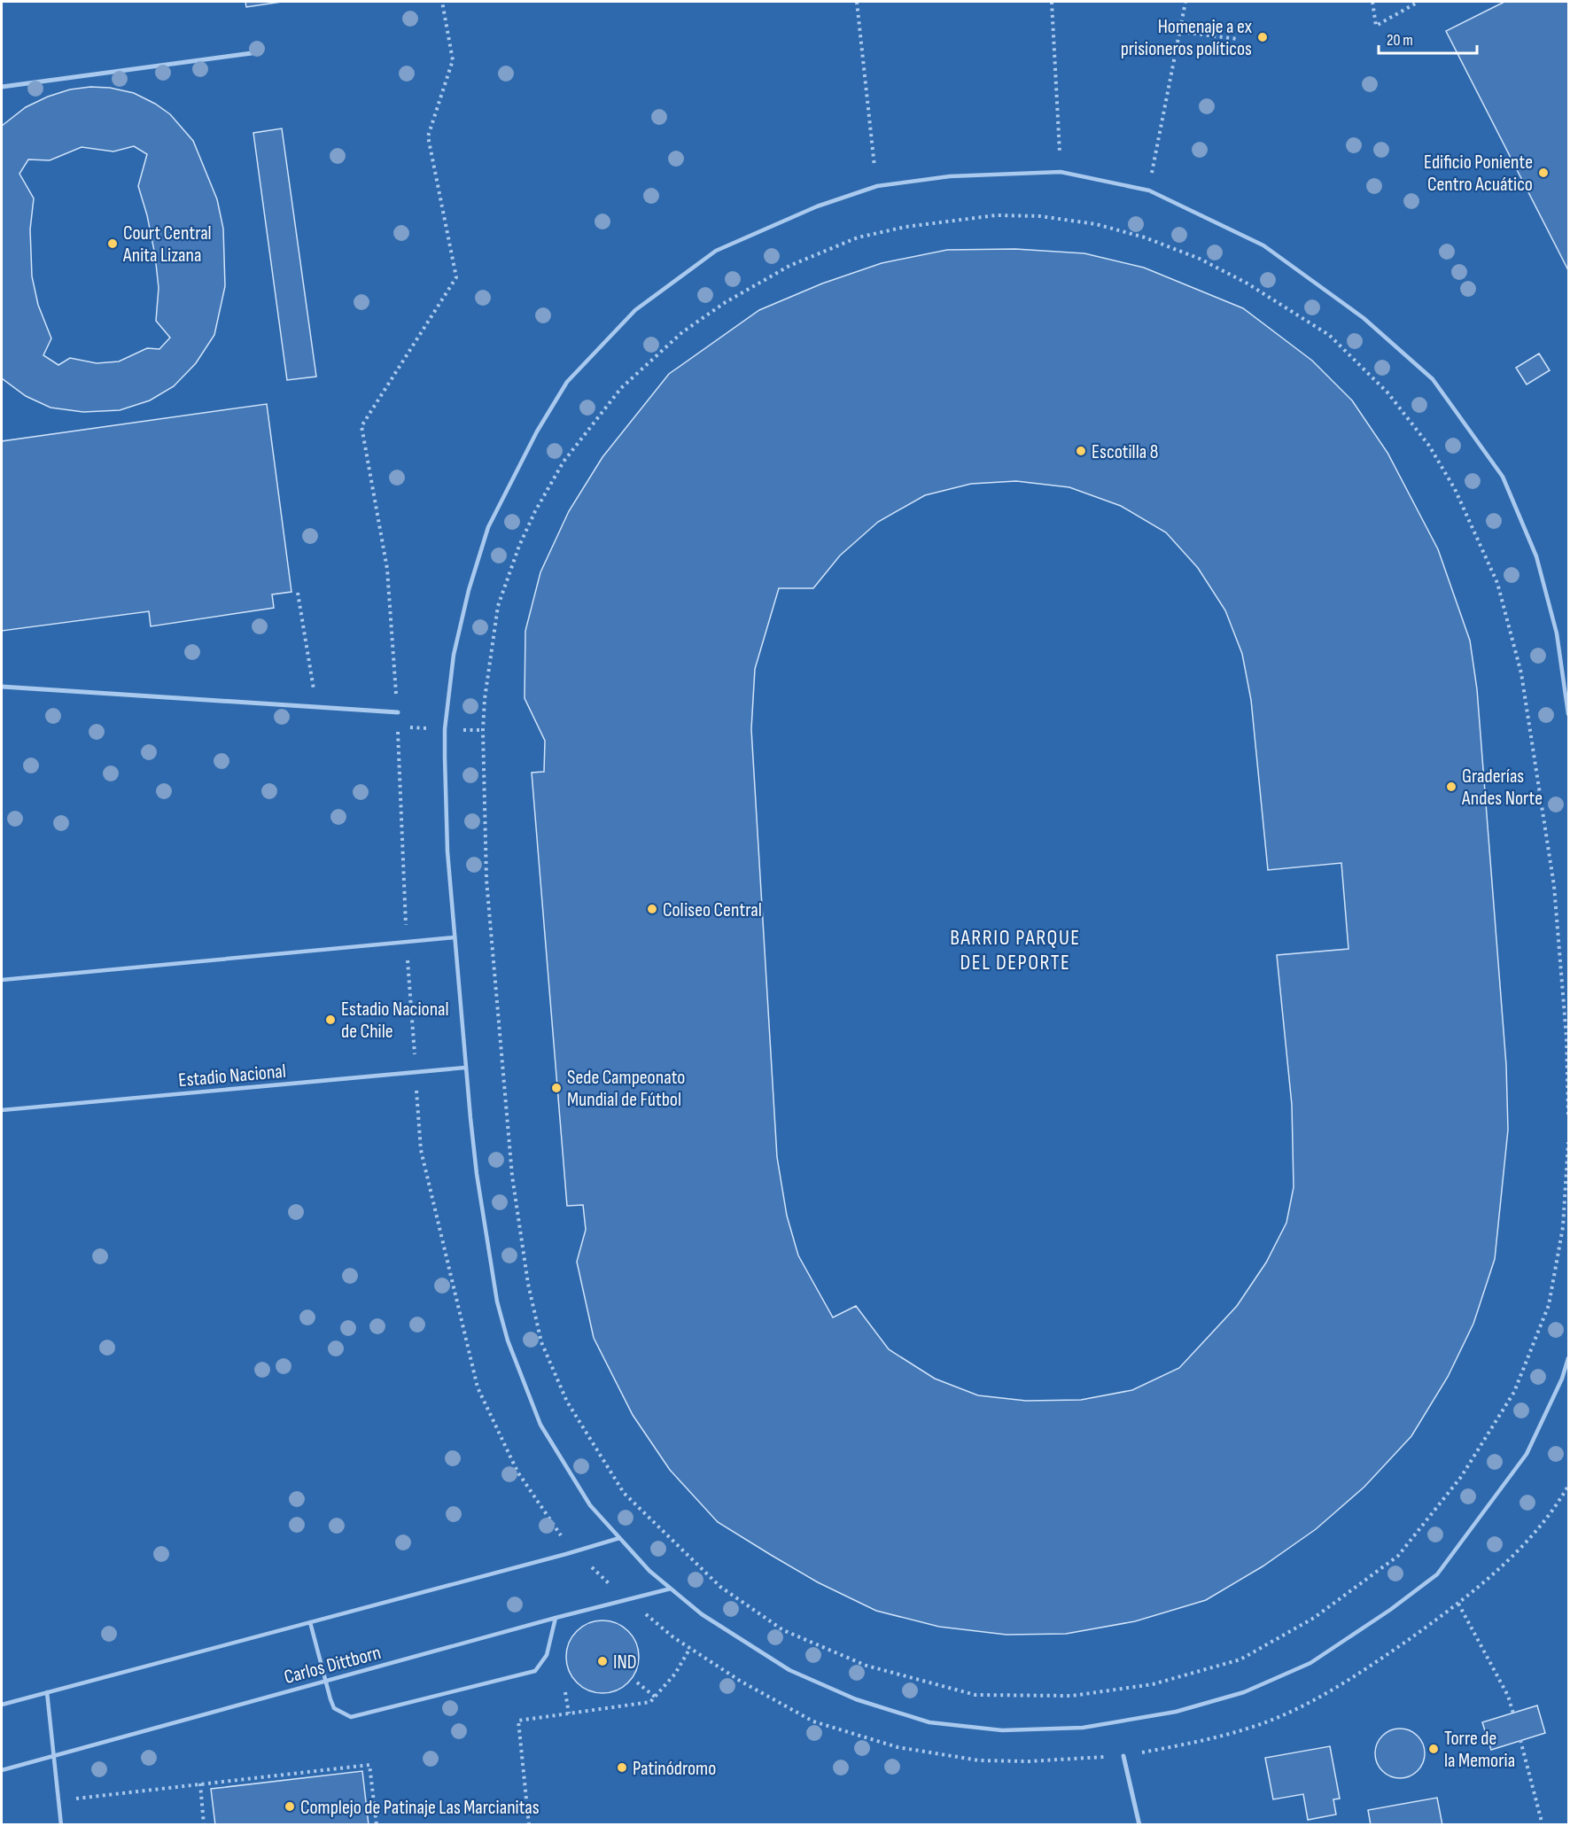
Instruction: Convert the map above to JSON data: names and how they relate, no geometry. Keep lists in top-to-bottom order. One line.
{"streets":{"lane":["Estadio Nacional","Carlos Dittborn"]},"districts":["BARRIO PARQUE DEL DEPORTE"],"places":["Homenaje a ex prisioneros políticos","Edificio Poniente Centro Acuático","Court Central Anita Lizana","Escotilla 8","Graderías Andes Norte","Coliseo Central","Estadio Nacional de Chile","Sede Campeonato Mundial de Fútbol","IND","Torre de la Memoria","Patinódromo","Complejo de Patinaje Las Marcianitas"],"scale_bar":"20 m"}
